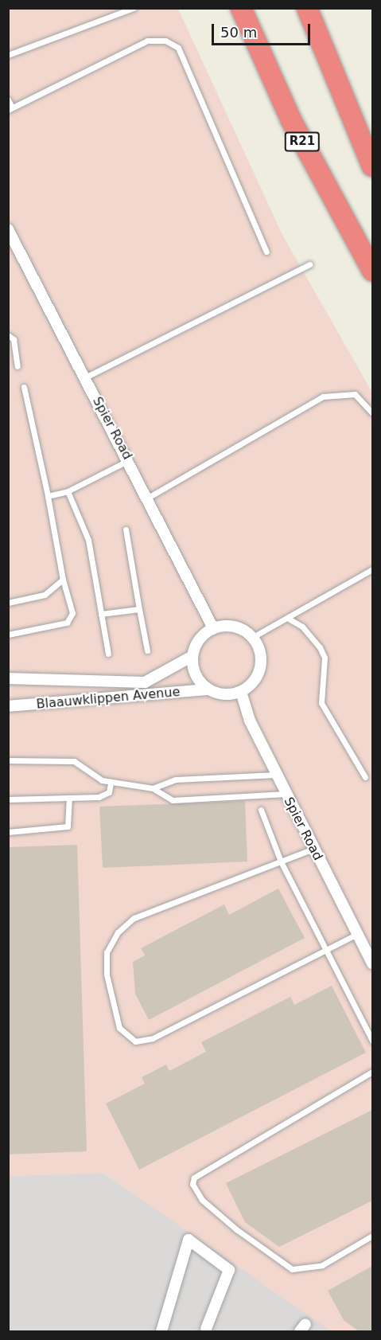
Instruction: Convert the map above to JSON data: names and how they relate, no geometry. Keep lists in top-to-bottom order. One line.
{"streets":{"highway":["R21"],"street":["Spier Road","Blaauwklippen Avenue"]},"crossings":[["Spier Road","Blaauwklippen Avenue"]],"scale_bar":"50 m"}
